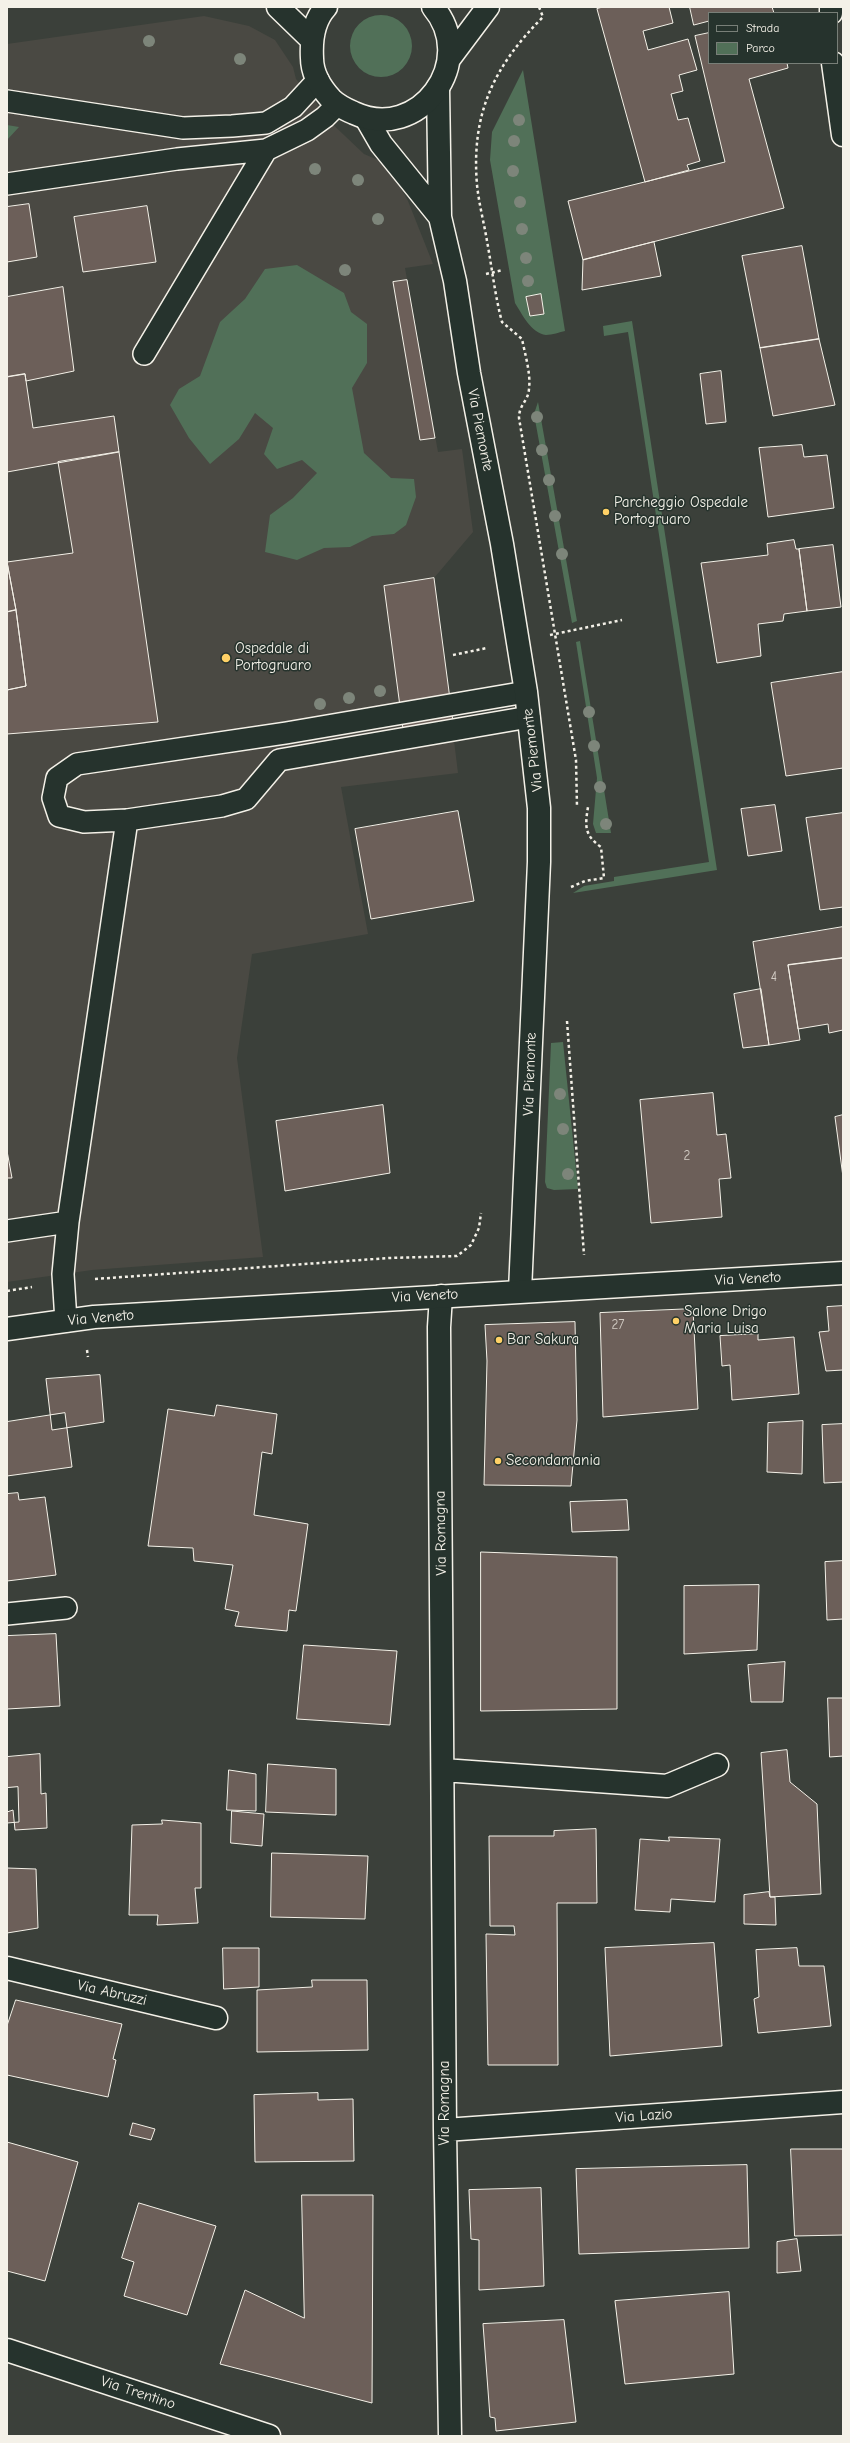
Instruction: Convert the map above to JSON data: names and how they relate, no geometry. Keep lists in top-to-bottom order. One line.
{"streets":{"street":["Via Piemonte","Via Veneto","Via Romagna","Via Abruzzi","Via Lazio","Via Trentino"]},"crossings":[["Via Piemonte","Via Veneto"],["Via Veneto","Via Romagna"],["Via Romagna","Via Lazio"]],"places":["Parcheggio Ospedale Portogruaro","Ospedale di Portogruaro","Salone Drigo Maria Luisa","Bar Sakura","Secondamania"],"house_numbers":["4","2","27"],"legend":["Strada","Parco"]}
